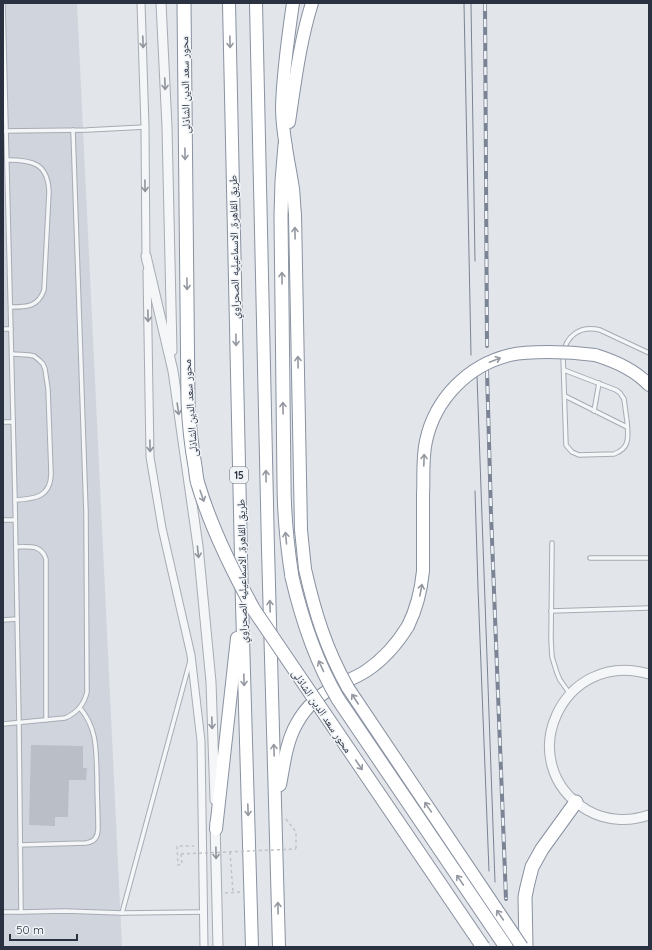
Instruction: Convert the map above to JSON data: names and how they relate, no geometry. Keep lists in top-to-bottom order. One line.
{"streets":{"highway":["محور سعد الدين الشاذلى","طريق القاهرة, الاسماعيليه الصحراوي","15"]},"scale_bar":"50 m"}
